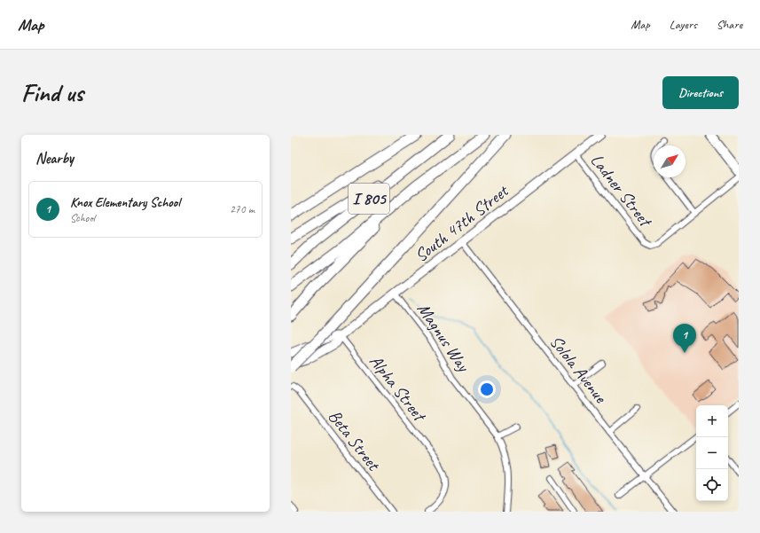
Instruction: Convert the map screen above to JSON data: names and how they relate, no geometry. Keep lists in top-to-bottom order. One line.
{"streets":{"highway":["I 805"],"main road":["South 47th Street"],"street":["Ladner Street","Magnus Way","Solola Avenue","Alpha Street","Beta Street"]},"crossings":[["Ladner Street","South 47th Street"],["South 47th Street","Magnus Way"],["South 47th Street","Solola Avenue"],["South 47th Street","Alpha Street"]],"north":"top right","page":{"header":"Map","nav":["Map","Layers","Share"],"buttons":"Directions","title":"Find us","heading":"Nearby","list":[{"mark":"1","name":"Knox Elementary School","note":"School","value":"270 m"}],"pins":"1","map_buttons":["+","−"]}}
